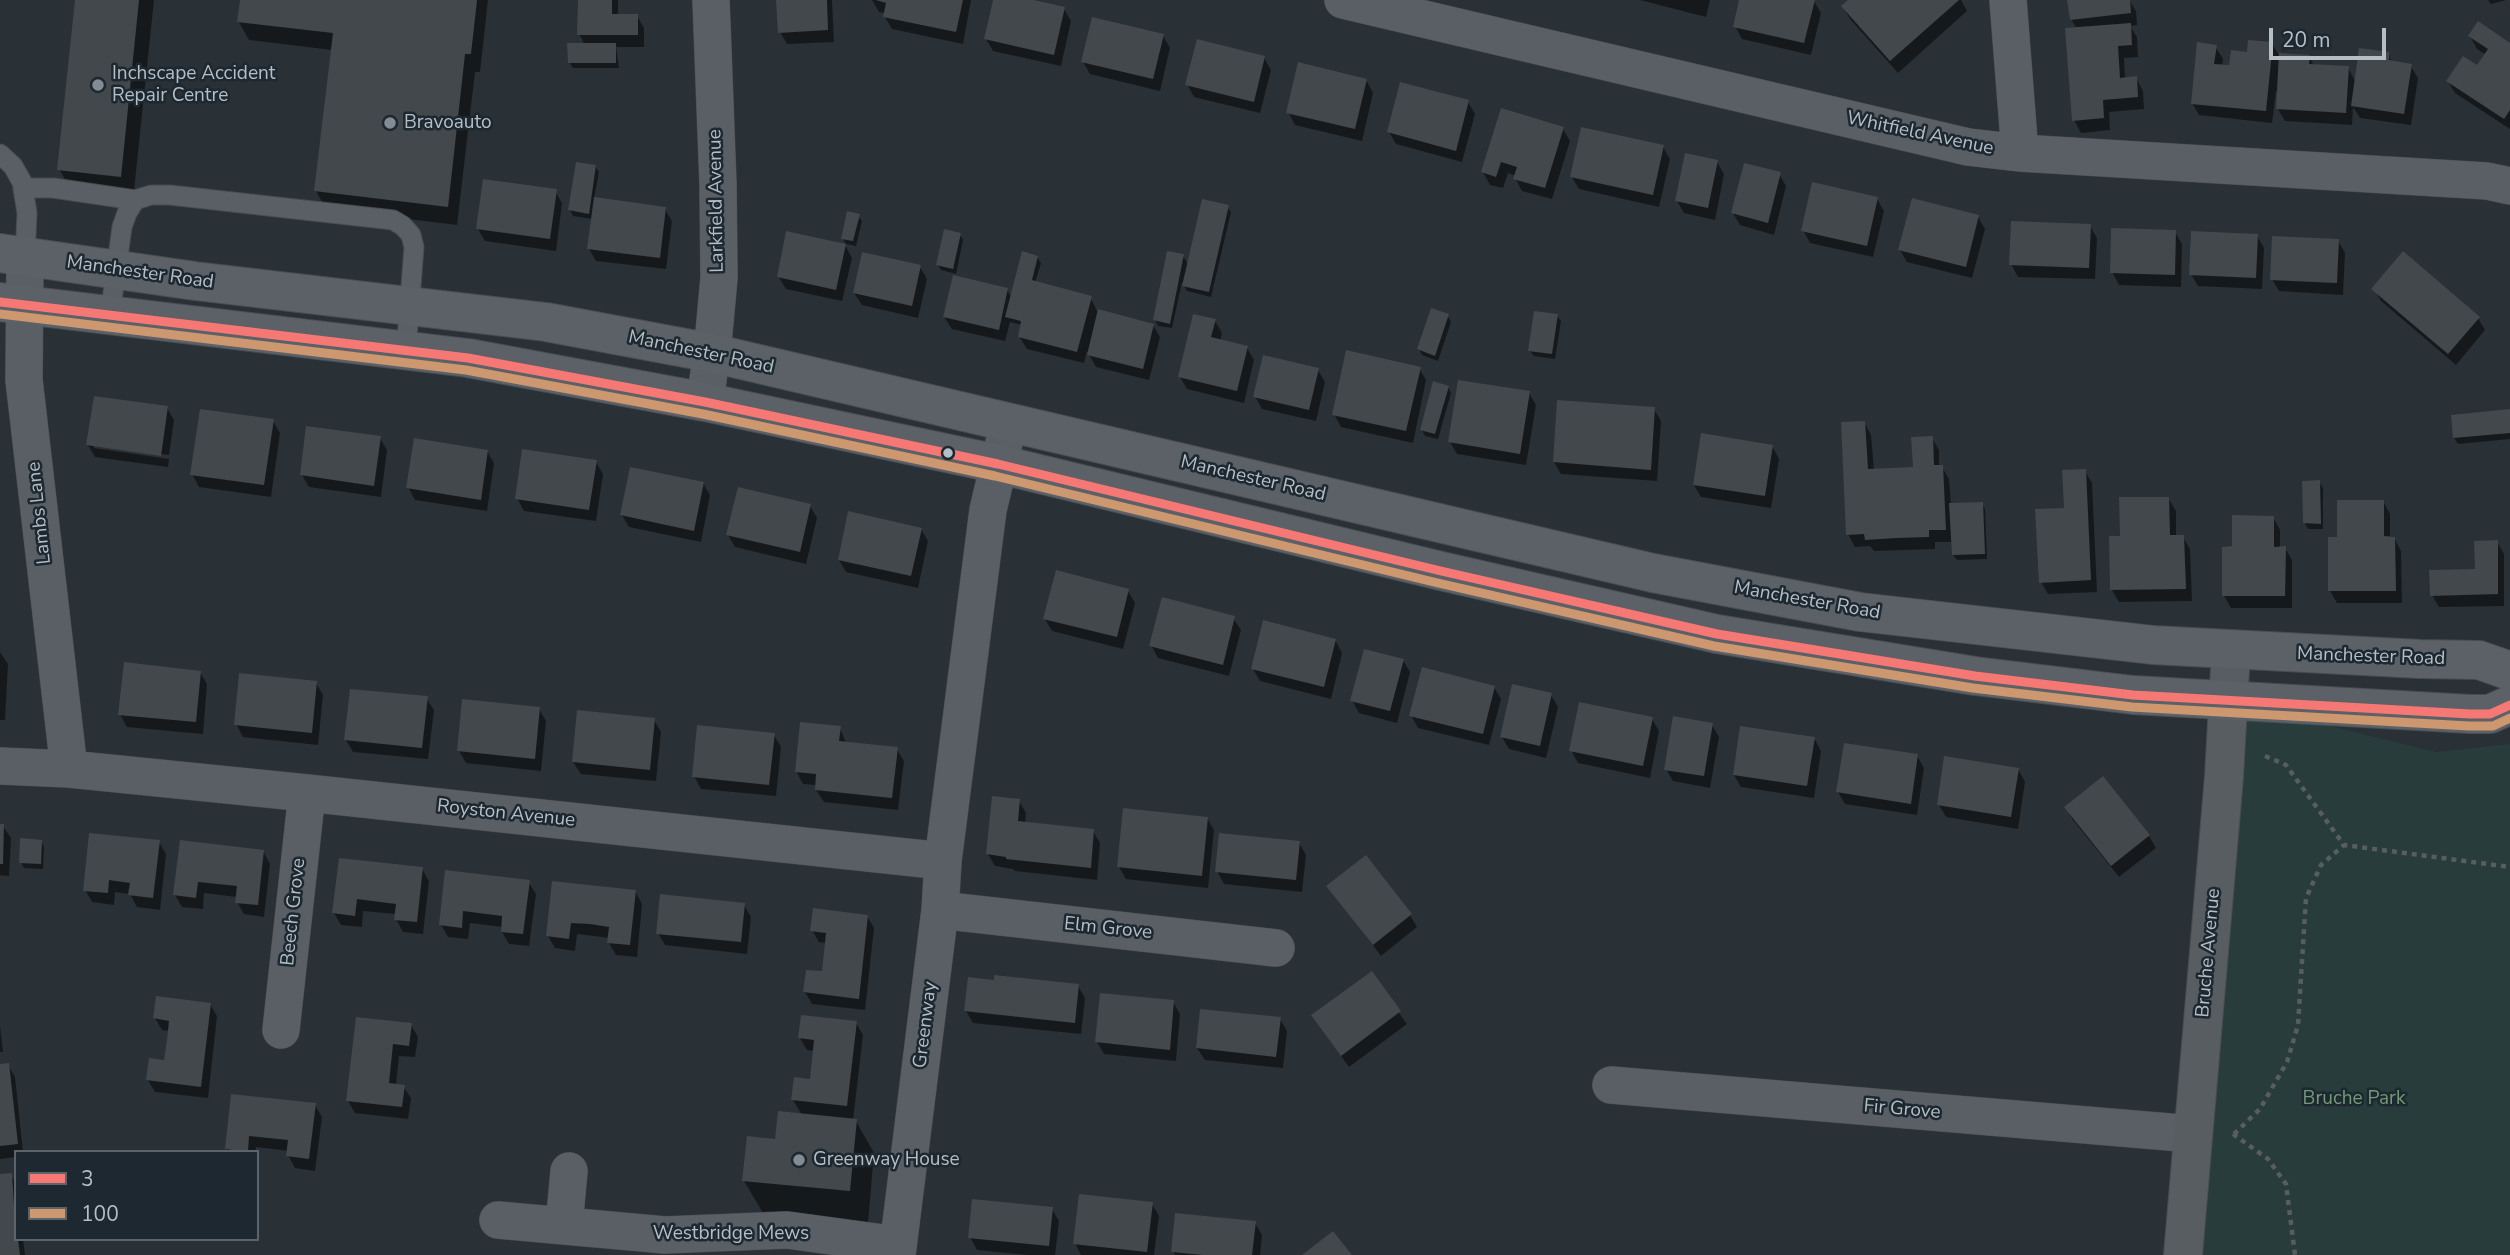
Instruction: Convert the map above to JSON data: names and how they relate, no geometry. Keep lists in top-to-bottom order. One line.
{"streets":{"main road":["Manchester Road"],"street":["Whitfield Avenue","Larkfield Avenue","Lambs Lane","Royston Avenue","Beech Grove","Elm Grove","Bruche Avenue","Greenway","Fir Grove","Westbridge Mews"]},"crossings":[["Larkfield Avenue","Manchester Road"],["Manchester Road","Lambs Lane"],["Manchester Road","Bruche Avenue"],["Manchester Road","Greenway"],["Lambs Lane","Royston Avenue"],["Royston Avenue","Beech Grove"],["Royston Avenue","Greenway"],["Elm Grove","Greenway"],["Bruche Avenue","Fir Grove"],["Greenway","Westbridge Mews"]],"parks":["Bruche Park"],"places":["Inchscape Accident Repair Centre","Bravoauto","Greenway House"],"lines":["transit line 3","transit line 100"],"legend":["3","100"],"scale_bar":"20 m"}
